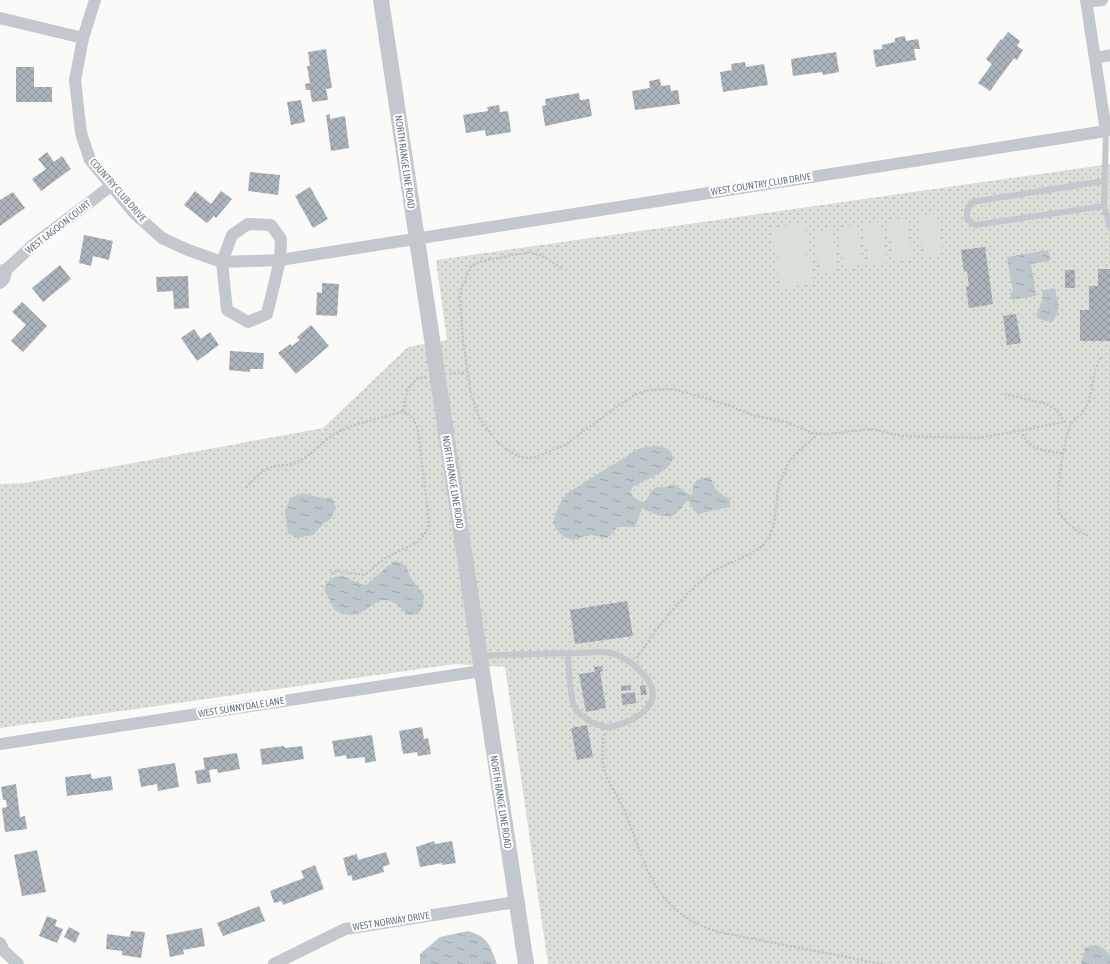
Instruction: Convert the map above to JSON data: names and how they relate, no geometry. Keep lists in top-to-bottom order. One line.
{"streets":{"street":["NORTH RANGE LINE ROAD","WEST COUNTRY CLUB DRIVE","COUNTRY CLUB DRIVE","WEST LAGOON COURT","WEST SUNNYDALE LANE","WEST NORWAY DRIVE"]},"crossings":[["NORTH RANGE LINE ROAD","WEST COUNTRY CLUB DRIVE"],["NORTH RANGE LINE ROAD","COUNTRY CLUB DRIVE"],["NORTH RANGE LINE ROAD","WEST SUNNYDALE LANE"],["NORTH RANGE LINE ROAD","WEST NORWAY DRIVE"],["WEST COUNTRY CLUB DRIVE","COUNTRY CLUB DRIVE"],["COUNTRY CLUB DRIVE","WEST LAGOON COURT"]]}
